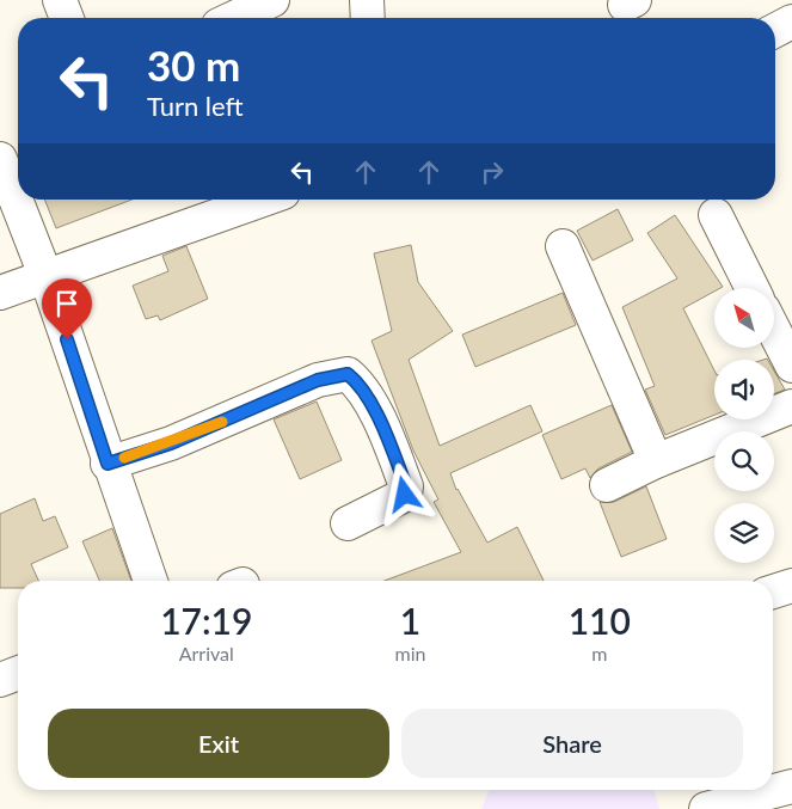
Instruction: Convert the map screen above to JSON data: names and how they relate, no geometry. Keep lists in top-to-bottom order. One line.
{"north":"top left","page":{"turn":["30 m","Turn left"],"eta":["17:19","Arrival","1","min","110","m"],"buttons":["Exit","Share"]}}
